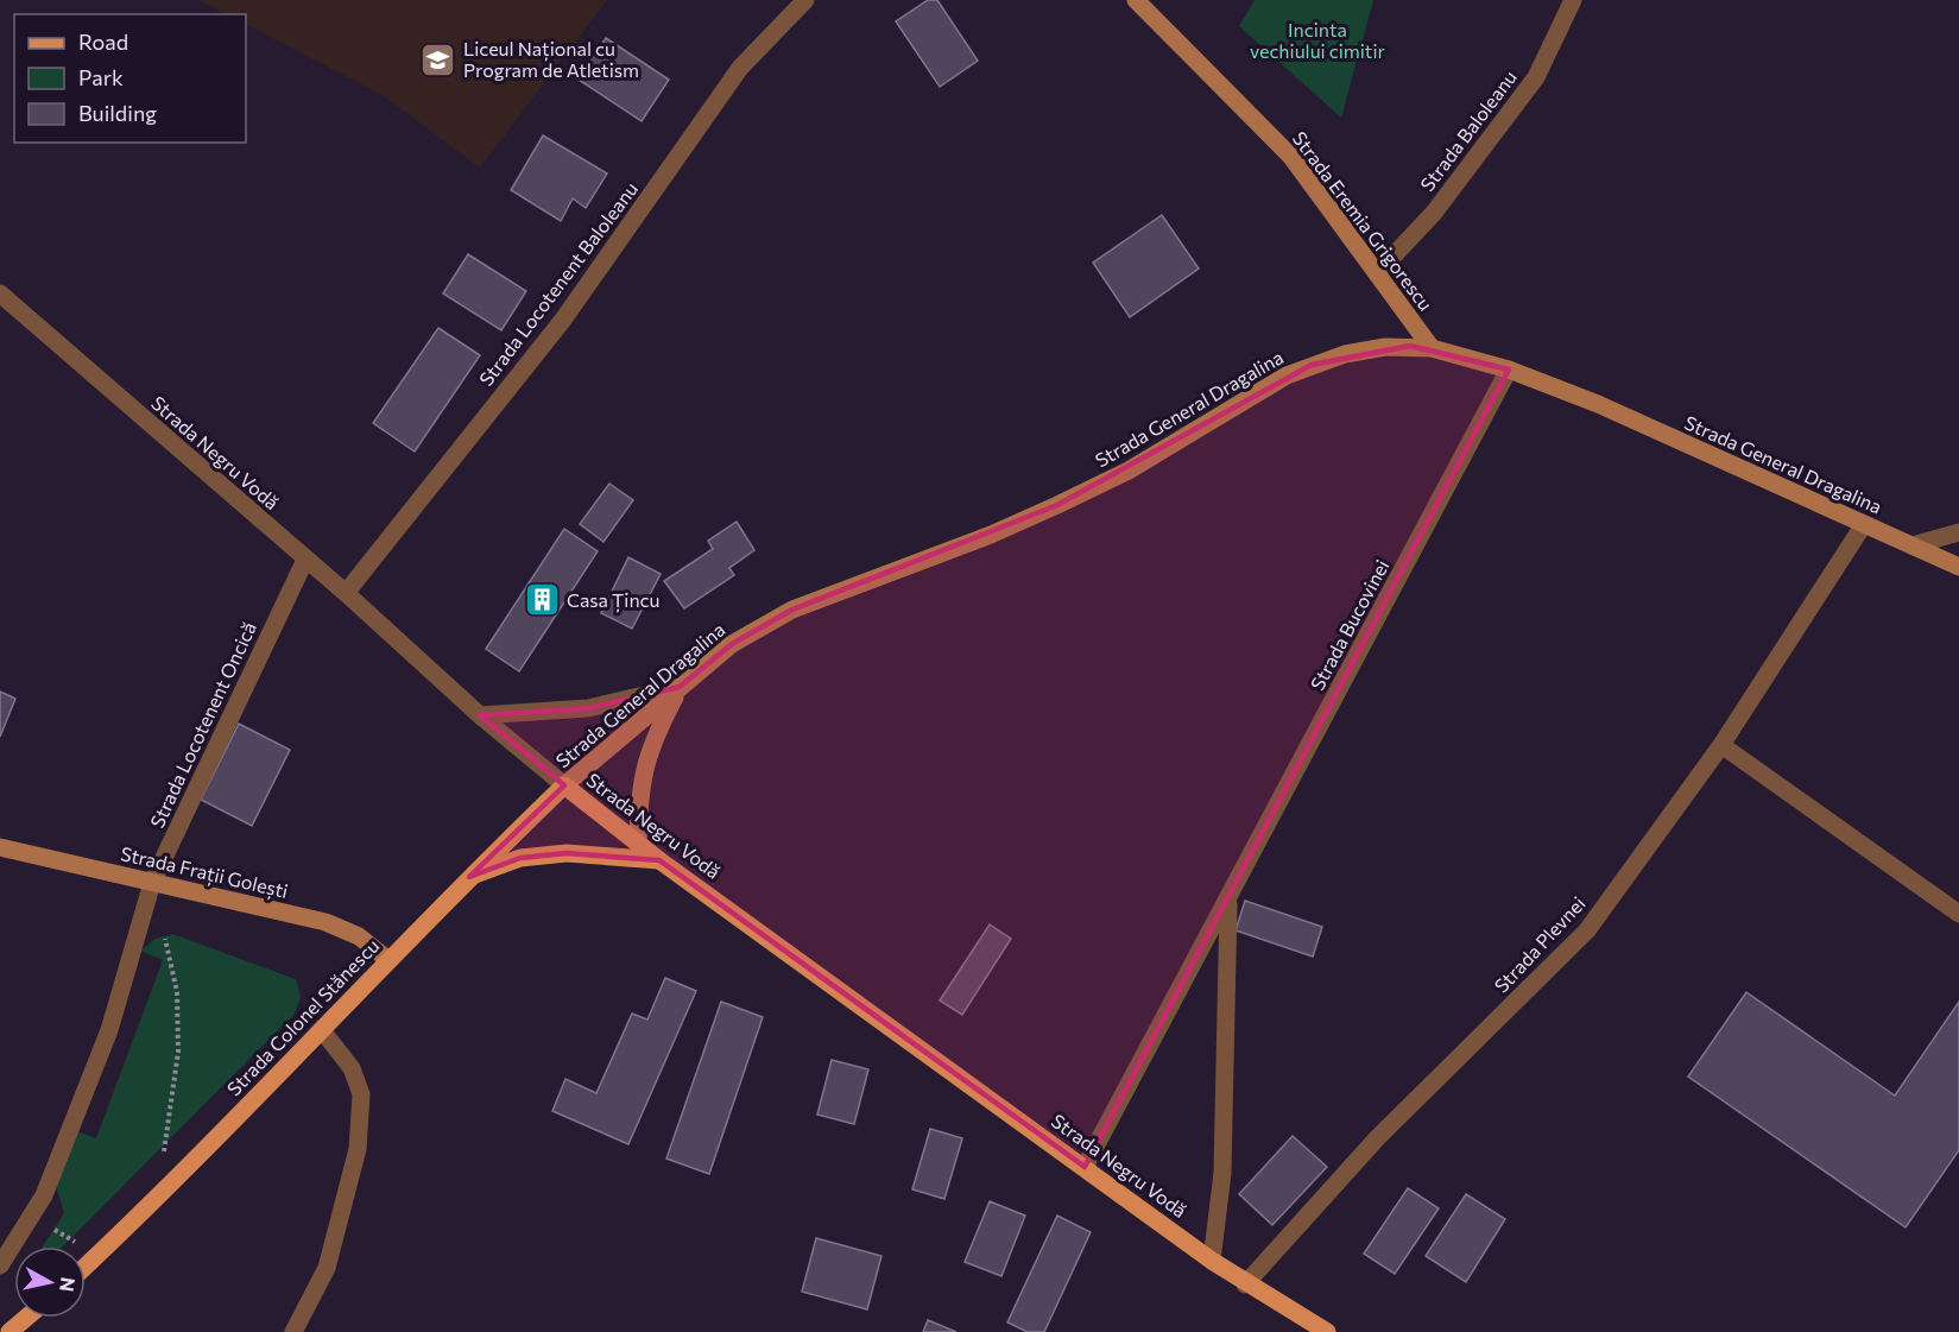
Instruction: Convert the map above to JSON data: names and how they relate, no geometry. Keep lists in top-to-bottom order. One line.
{"streets":{"main road":["Strada Eremia Grigorescu","Strada General Dragalina","Strada Negru Vodă","Strada Frații Golești","Strada Colonel Stănescu"],"street":["Strada Baloleanu","Strada Locotenent Baloleanu","Strada Bucovinei","Strada Locotenent Oncică","Strada Plevnei"]},"crossings":[["Strada Baloleanu","Strada Eremia Grigorescu"],["Strada Eremia Grigorescu","Strada General Dragalina"],["Strada Locotenent Baloleanu","Strada Negru Vodă"],["Strada General Dragalina","Strada Negru Vodă"],["Strada General Dragalina","Strada Bucovinei"],["Strada General Dragalina","Strada Plevnei"],["Strada General Dragalina","Strada Colonel Stănescu"],["Strada Negru Vodă","Strada Bucovinei"],["Strada Negru Vodă","Strada Locotenent Oncică"],["Strada Negru Vodă","Strada Plevnei"],["Strada Negru Vodă","Strada Colonel Stănescu"],["Strada Locotenent Oncică","Strada Frații Golești"],["Strada Frații Golești","Strada Colonel Stănescu"]],"parks":["Incinta vechiului cimitir"],"places":{"school or university":["Liceul Național cu Program de Atletism"],"building":["Casa Țincu"]},"legend":["Road","Park","Building"],"north":"right"}
